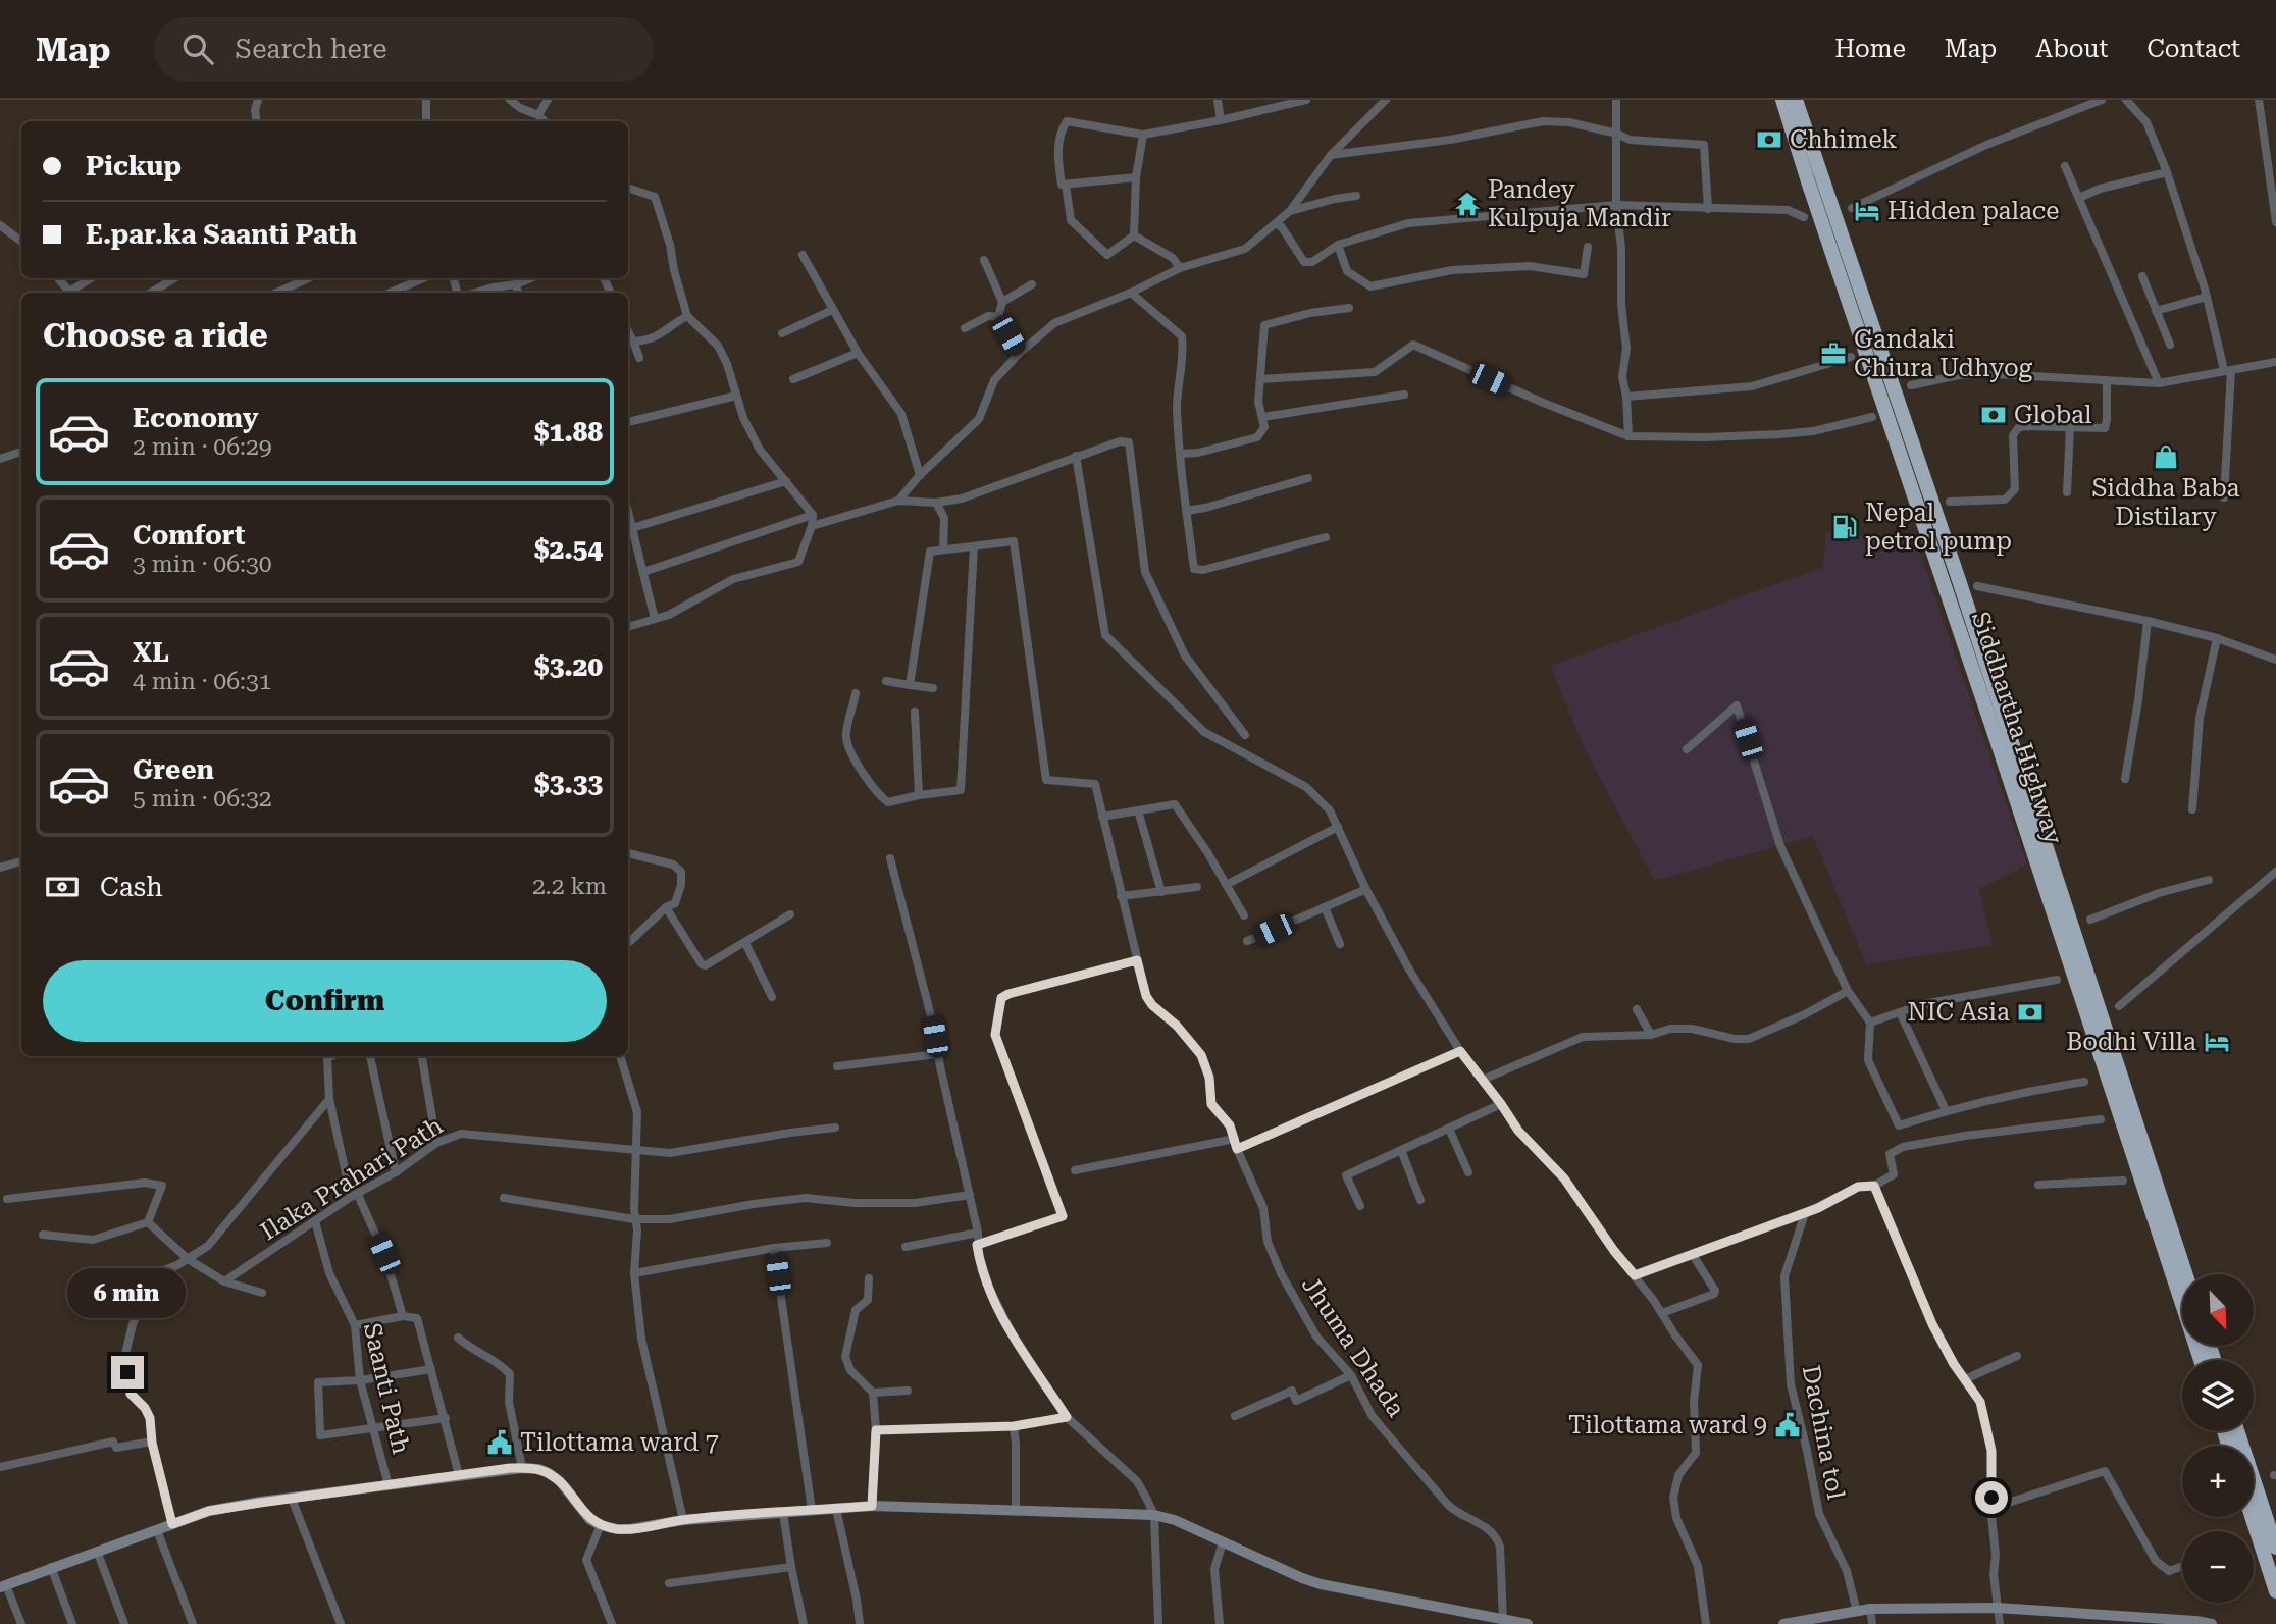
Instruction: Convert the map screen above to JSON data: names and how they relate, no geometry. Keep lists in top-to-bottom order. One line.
{"streets":{"highway":["Siddhartha Highway"],"street":["Ilaka Prahari Path","Jhuma Dhada","Saanti Path","Dachina tol"]},"crossings":[["Ilaka Prahari Path","Saanti Path"]],"places":{"bank":["Chhimek","Global","NIC Asia"],"temple":["Pandey Kulpuja Mandir"],"hotel":["Hidden palace","Bodhi Villa"],"office":["Gandaki Chiura Udhyog"],"shop":["Siddha Baba Distilary"],"fuel station":["Nepal petrol pump"],"public building":["Tilottama ward 9","Tilottama ward 7"]},"north":"bottom right","page":{"header":"Map","search":"Search here","nav":["Home","Map","About","Contact"],"banner":["Pickup","E.par.ka Saanti Path"],"heading":"Choose a ride","list":[{"name":"Economy","note":"2 min · 06:29","value":"$1.88"},{"name":"Comfort","note":"3 min · 06:30","value":"$2.54"},{"name":"XL","note":"4 min · 06:31","value":"$3.20"},{"name":"Green","note":"5 min · 06:32","value":"$3.33"}],"pay":["Cash","2.2 km"],"buttons":"Confirm","bubble":"6 min","map_buttons":["+","−"]}}
